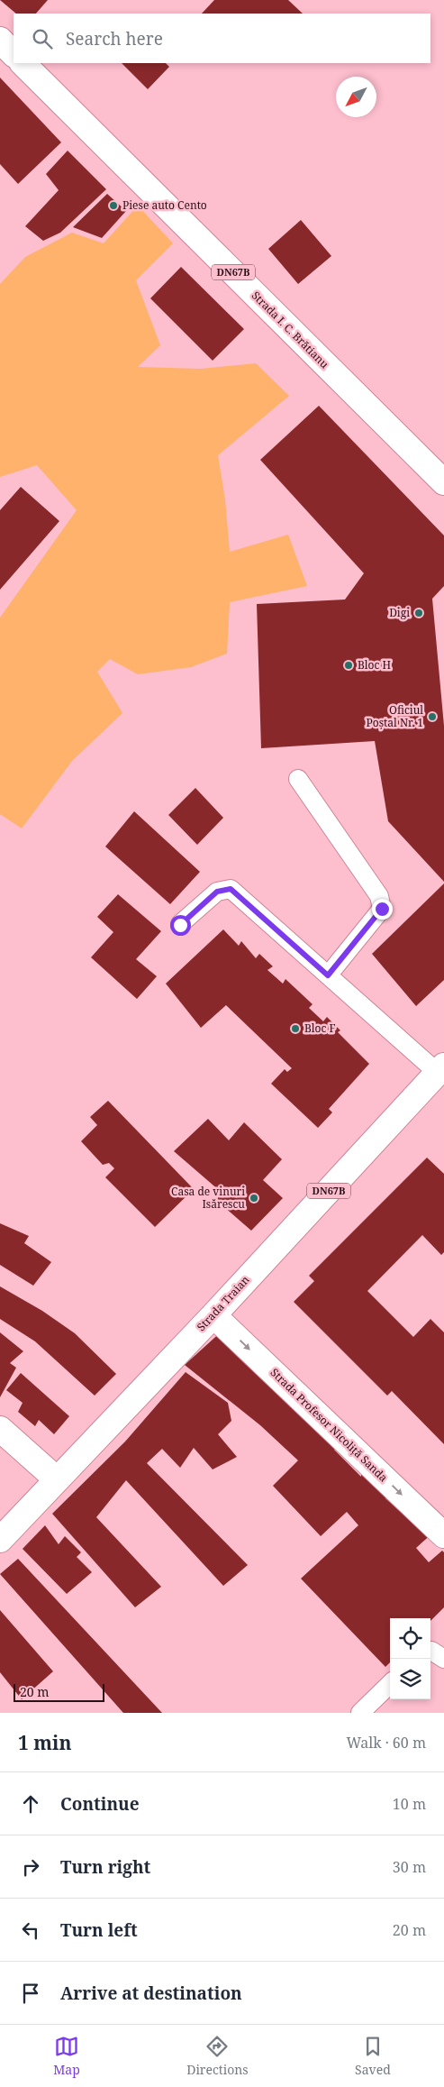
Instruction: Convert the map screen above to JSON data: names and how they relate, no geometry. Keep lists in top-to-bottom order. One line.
{"streets":{"main road":["DN67B","Strada I. C. Brătianu","Strada Traian","Strada Profesor Nicoliță Sanda"]},"crossings":[["Strada Traian","Strada Profesor Nicoliță Sanda"]],"one_way":["Strada Profesor Nicoliță Sanda"],"places":["Piese auto Cento","Digi","Bloc H","Oficiul Poștal Nr. 1","Bloc F","Casa de vinuri Isărescu"],"scale_bar":"20 m","north":"bottom left","page":{"search":"Search here","scale":"20 m","heading":["1 min","Walk · 60 m"],"list":[["Continue","10 m"],["Turn right","30 m"],["Turn left","20 m"],"Arrive at destination"],"nav":["Map","Directions","Saved"]}}
